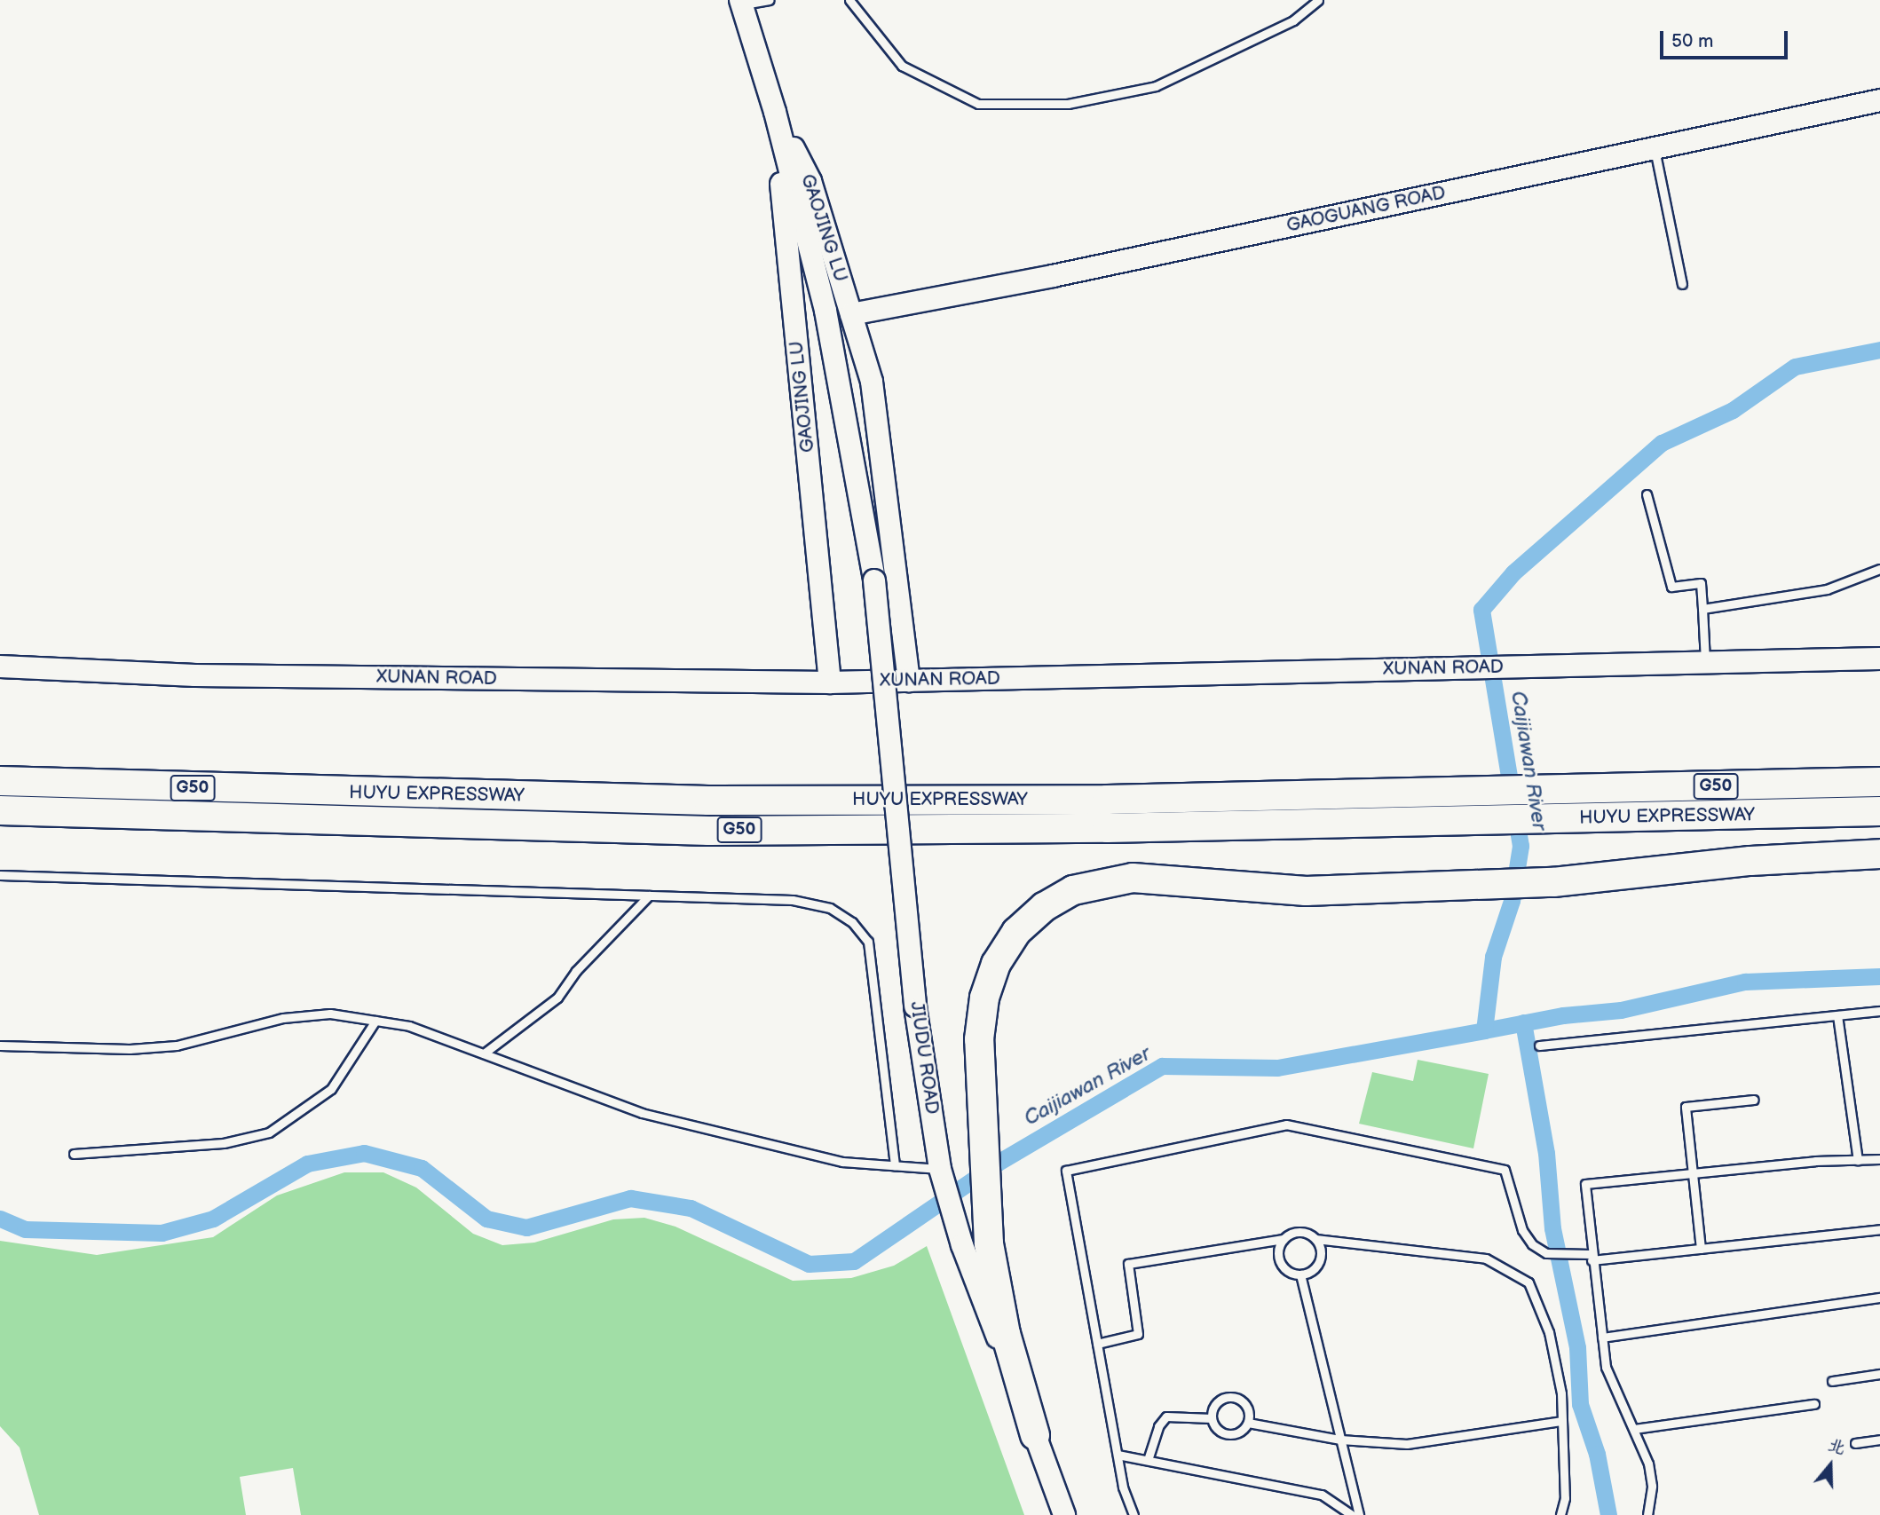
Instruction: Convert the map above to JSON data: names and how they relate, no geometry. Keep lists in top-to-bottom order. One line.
{"streets":{"highway":["G50","HUYU EXPRESSWAY"],"street":["GAOGUANG ROAD","GAOJING LU","XUNAN ROAD","JIUDU ROAD"]},"crossings":[["GAOGUANG ROAD","GAOJING LU"],["GAOJING LU","XUNAN ROAD"],["GAOJING LU","JIUDU ROAD"]],"water":["Caijiawan River"],"scale_bar":"50 m","north":"top"}
